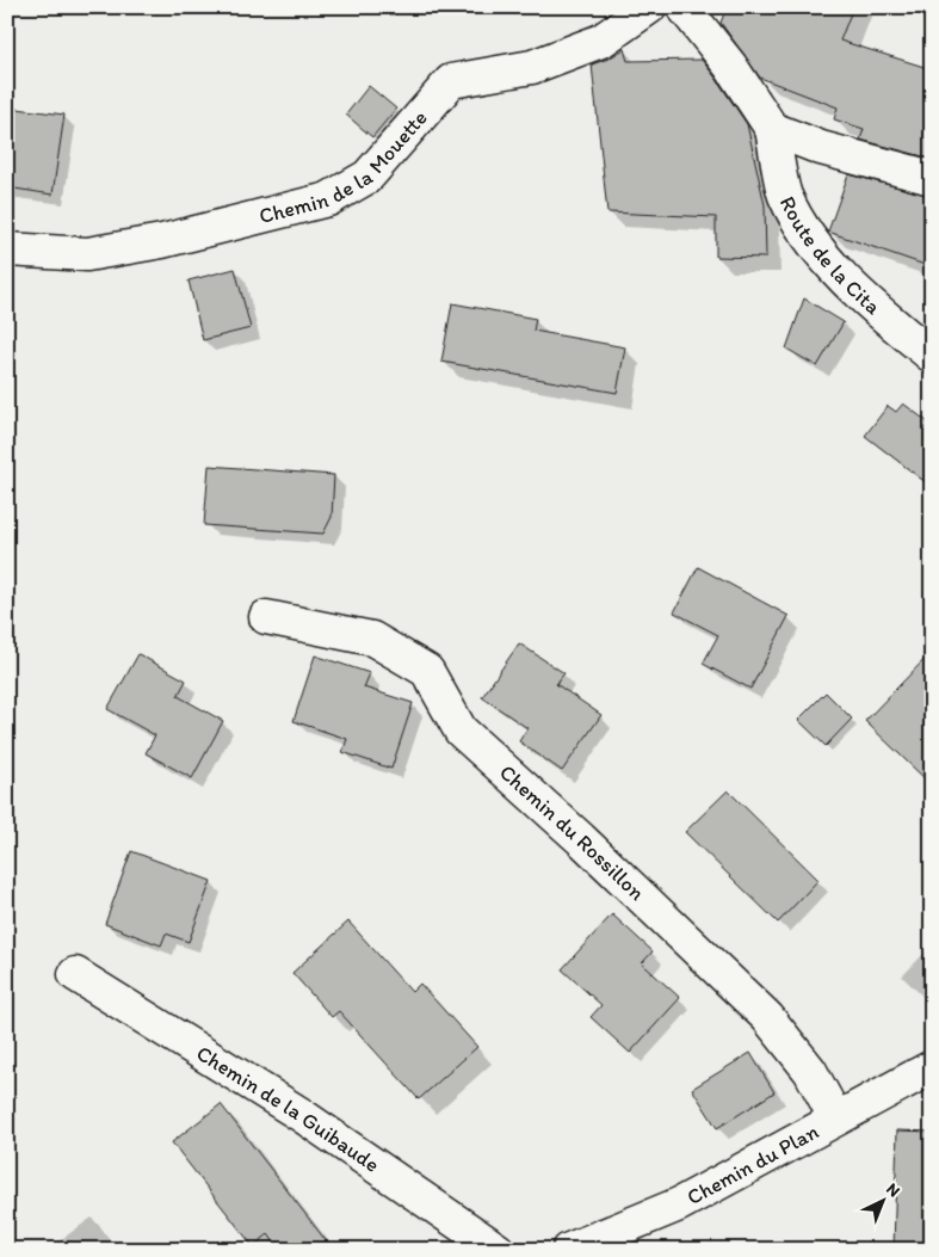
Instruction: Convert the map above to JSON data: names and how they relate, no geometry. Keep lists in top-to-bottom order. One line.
{"streets":{"street":["Chemin de la Mouette","Route de la Cita","Chemin du Rossillon","Chemin de la Guibaude","Chemin du Plan"]},"crossings":[["Chemin du Rossillon","Chemin du Plan"]],"north":"top right"}
